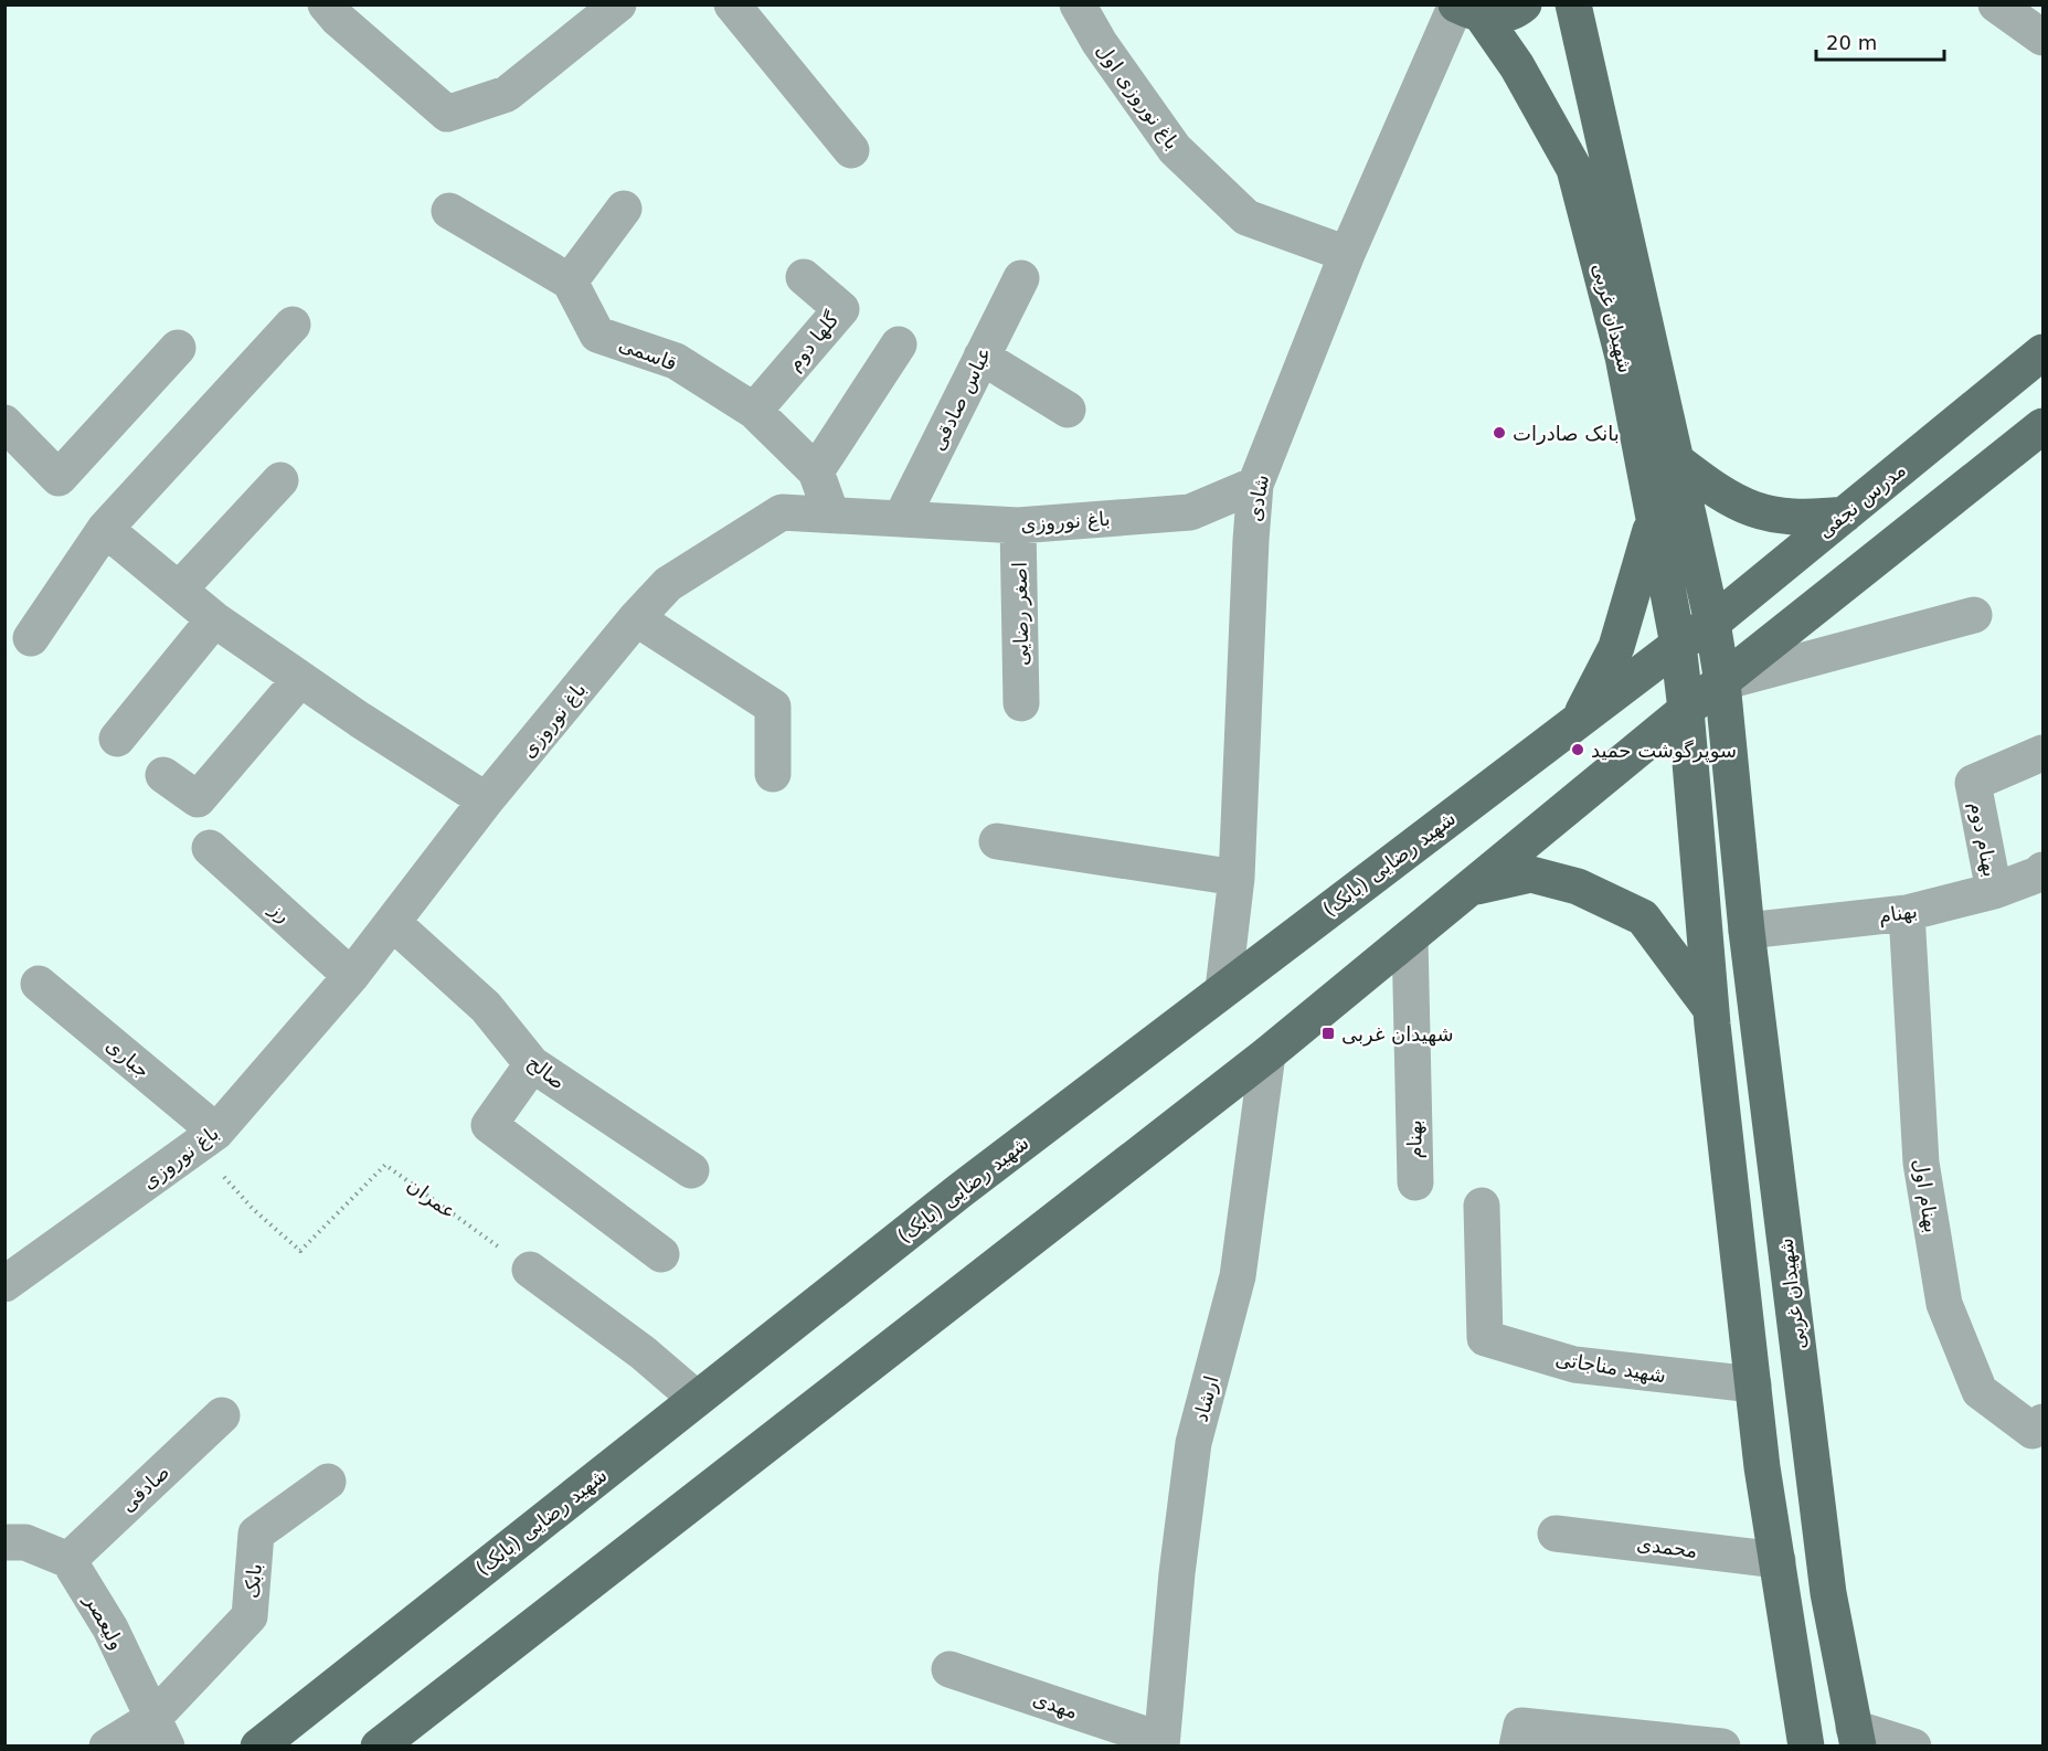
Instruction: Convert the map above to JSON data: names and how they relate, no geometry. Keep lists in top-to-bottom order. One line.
{"streets":{"main road":["شهیدان غربی","مدرس نجفی","شهید رضایی (بابک)"],"street":["باغ نوروزی اول","گلها دوم","قاسمی","عباس صادقی","شادی","باغ نوروزی","اصغر رضایی","بهنام دوم","رز","بهنام","جباری","صالح","بهنام اول","شهید مناجاتی","ارشاد","صادقی","محمدی","بابک","ولیعصر","مهدی"],"path":["عمران"]},"crossings":[["باغ نوروزی اول","شادی"],["شهیدان غربی","شادی"],["شهیدان غربی","مدرس نجفی"],["شهیدان غربی","شهید رضایی (بابک)"],["شهیدان غربی","بهنام"],["گلها دوم","قاسمی"],["قاسمی","باغ نوروزی"],["عباس صادقی","باغ نوروزی"],["شادی","باغ نوروزی"],["شادی","شهید رضایی (بابک)"],["مدرس نجفی","شهید رضایی (بابک)"],["باغ نوروزی","اصغر رضایی"],["باغ نوروزی","رز"],["باغ نوروزی","جباری"],["باغ نوروزی","صالح"],["باغ نوروزی","عمران"],["بهنام دوم","بهنام"],["بهنام","بهنام اول"],["جباری","عمران"],["ارشاد","مهدی"],["صادقی","ولیعصر"],["بابک","ولیعصر"]],"places":{"other":["بانک صادرات","سوپرگوشت حمید"],"transit":["شهیدان غربی"]},"scale_bar":"20 m"}
